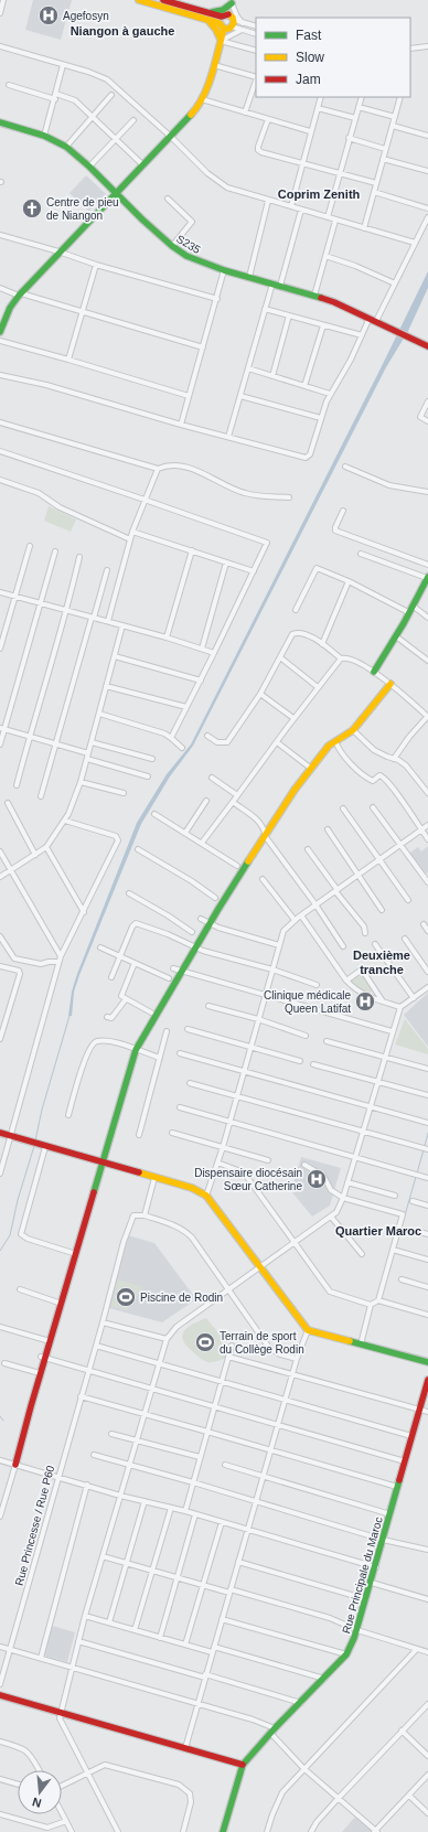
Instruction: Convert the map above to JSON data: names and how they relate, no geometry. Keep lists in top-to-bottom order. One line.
{"streets":{"street":["S235","Rue Princesse / Rue P60","Rue Principale du Maroc"]},"districts":["Niangon à gauche","Coprim Zenith","Deuxième tranche","Quartier Maroc"],"places":{"hospital":["Agefosyn","Clinique médicale Queen Latifat","Dispensaire diocésain Sœur Catherine"],"church":["Centre de pieu de Niangon"],"sports":["Piscine de Rodin","Terrain de sport du Collège Rodin"]},"legend":["Fast","Slow","Jam"],"north":"bottom"}
